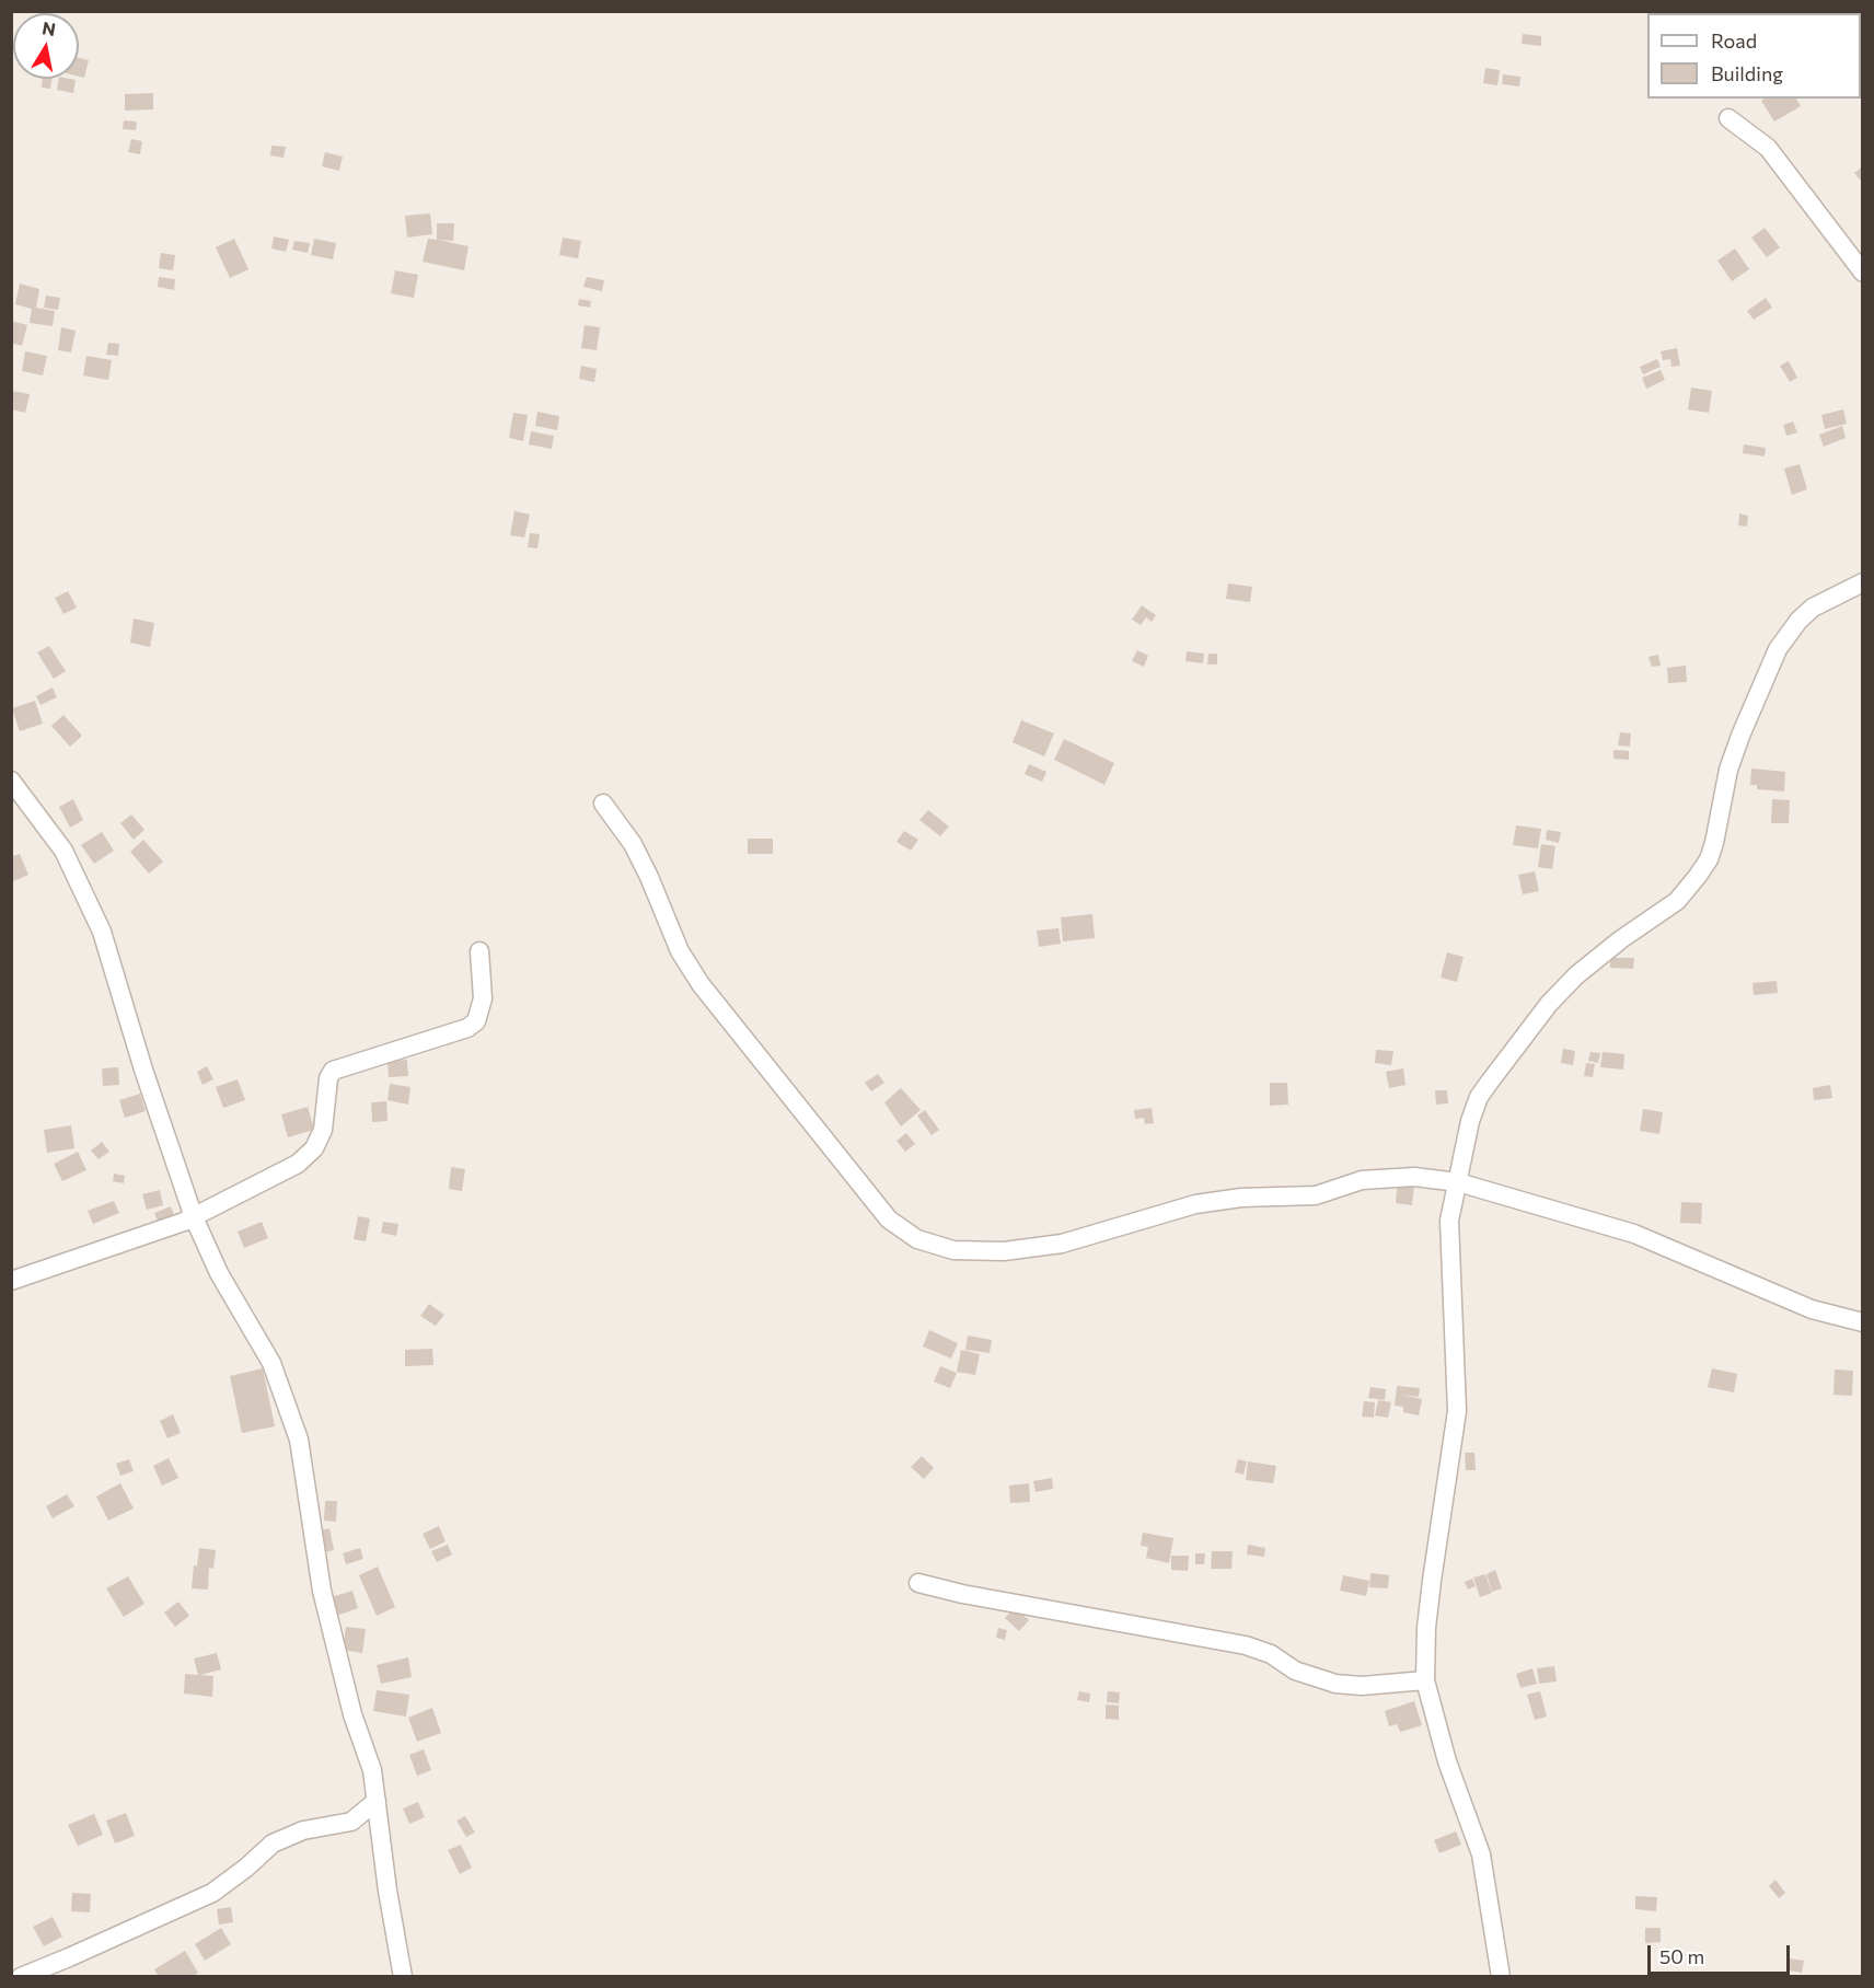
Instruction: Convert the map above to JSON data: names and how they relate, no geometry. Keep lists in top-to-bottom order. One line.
{"legend":["Road","Building"],"scale_bar":"50 m","north":"top"}
